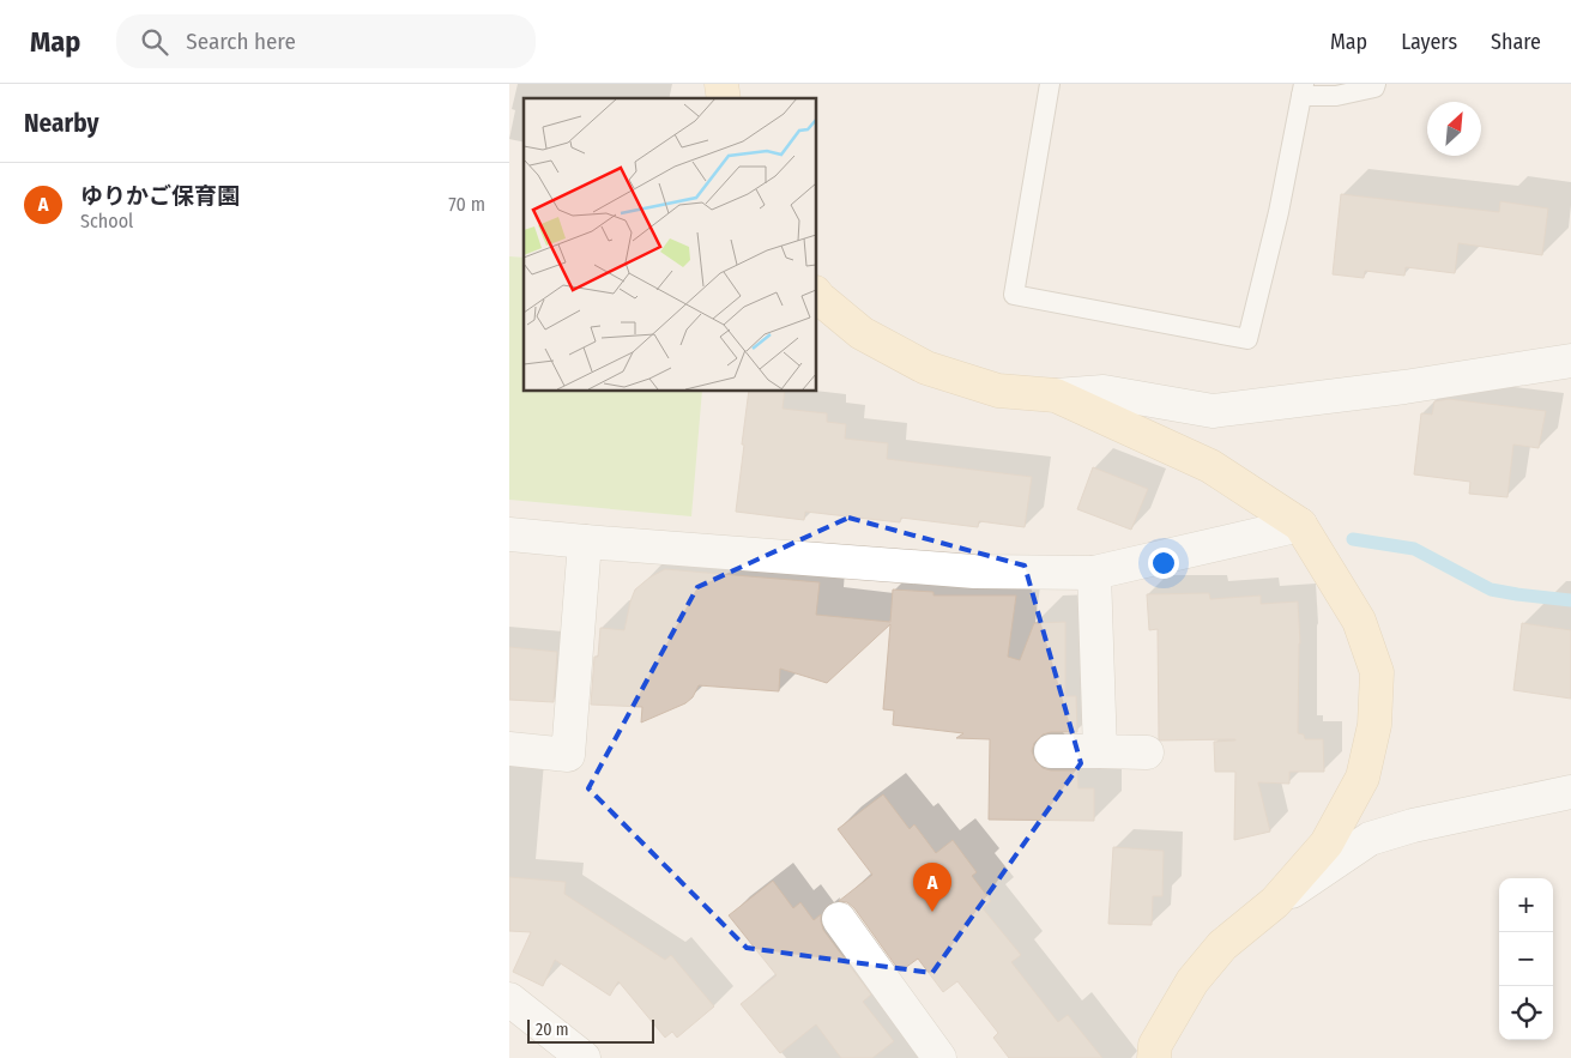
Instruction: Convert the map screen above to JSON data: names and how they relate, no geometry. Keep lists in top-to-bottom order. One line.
{"scale_bar":"20 m","north":"top right","page":{"header":"Map","search":"Search here","nav":["Map","Layers","Share"],"heading":"Nearby","list":[{"mark":"A","name":"ゆりかご保育園","note":"School","value":"70 m"}],"pins":"A","map_buttons":["+","−"],"scale":"20 m"}}
